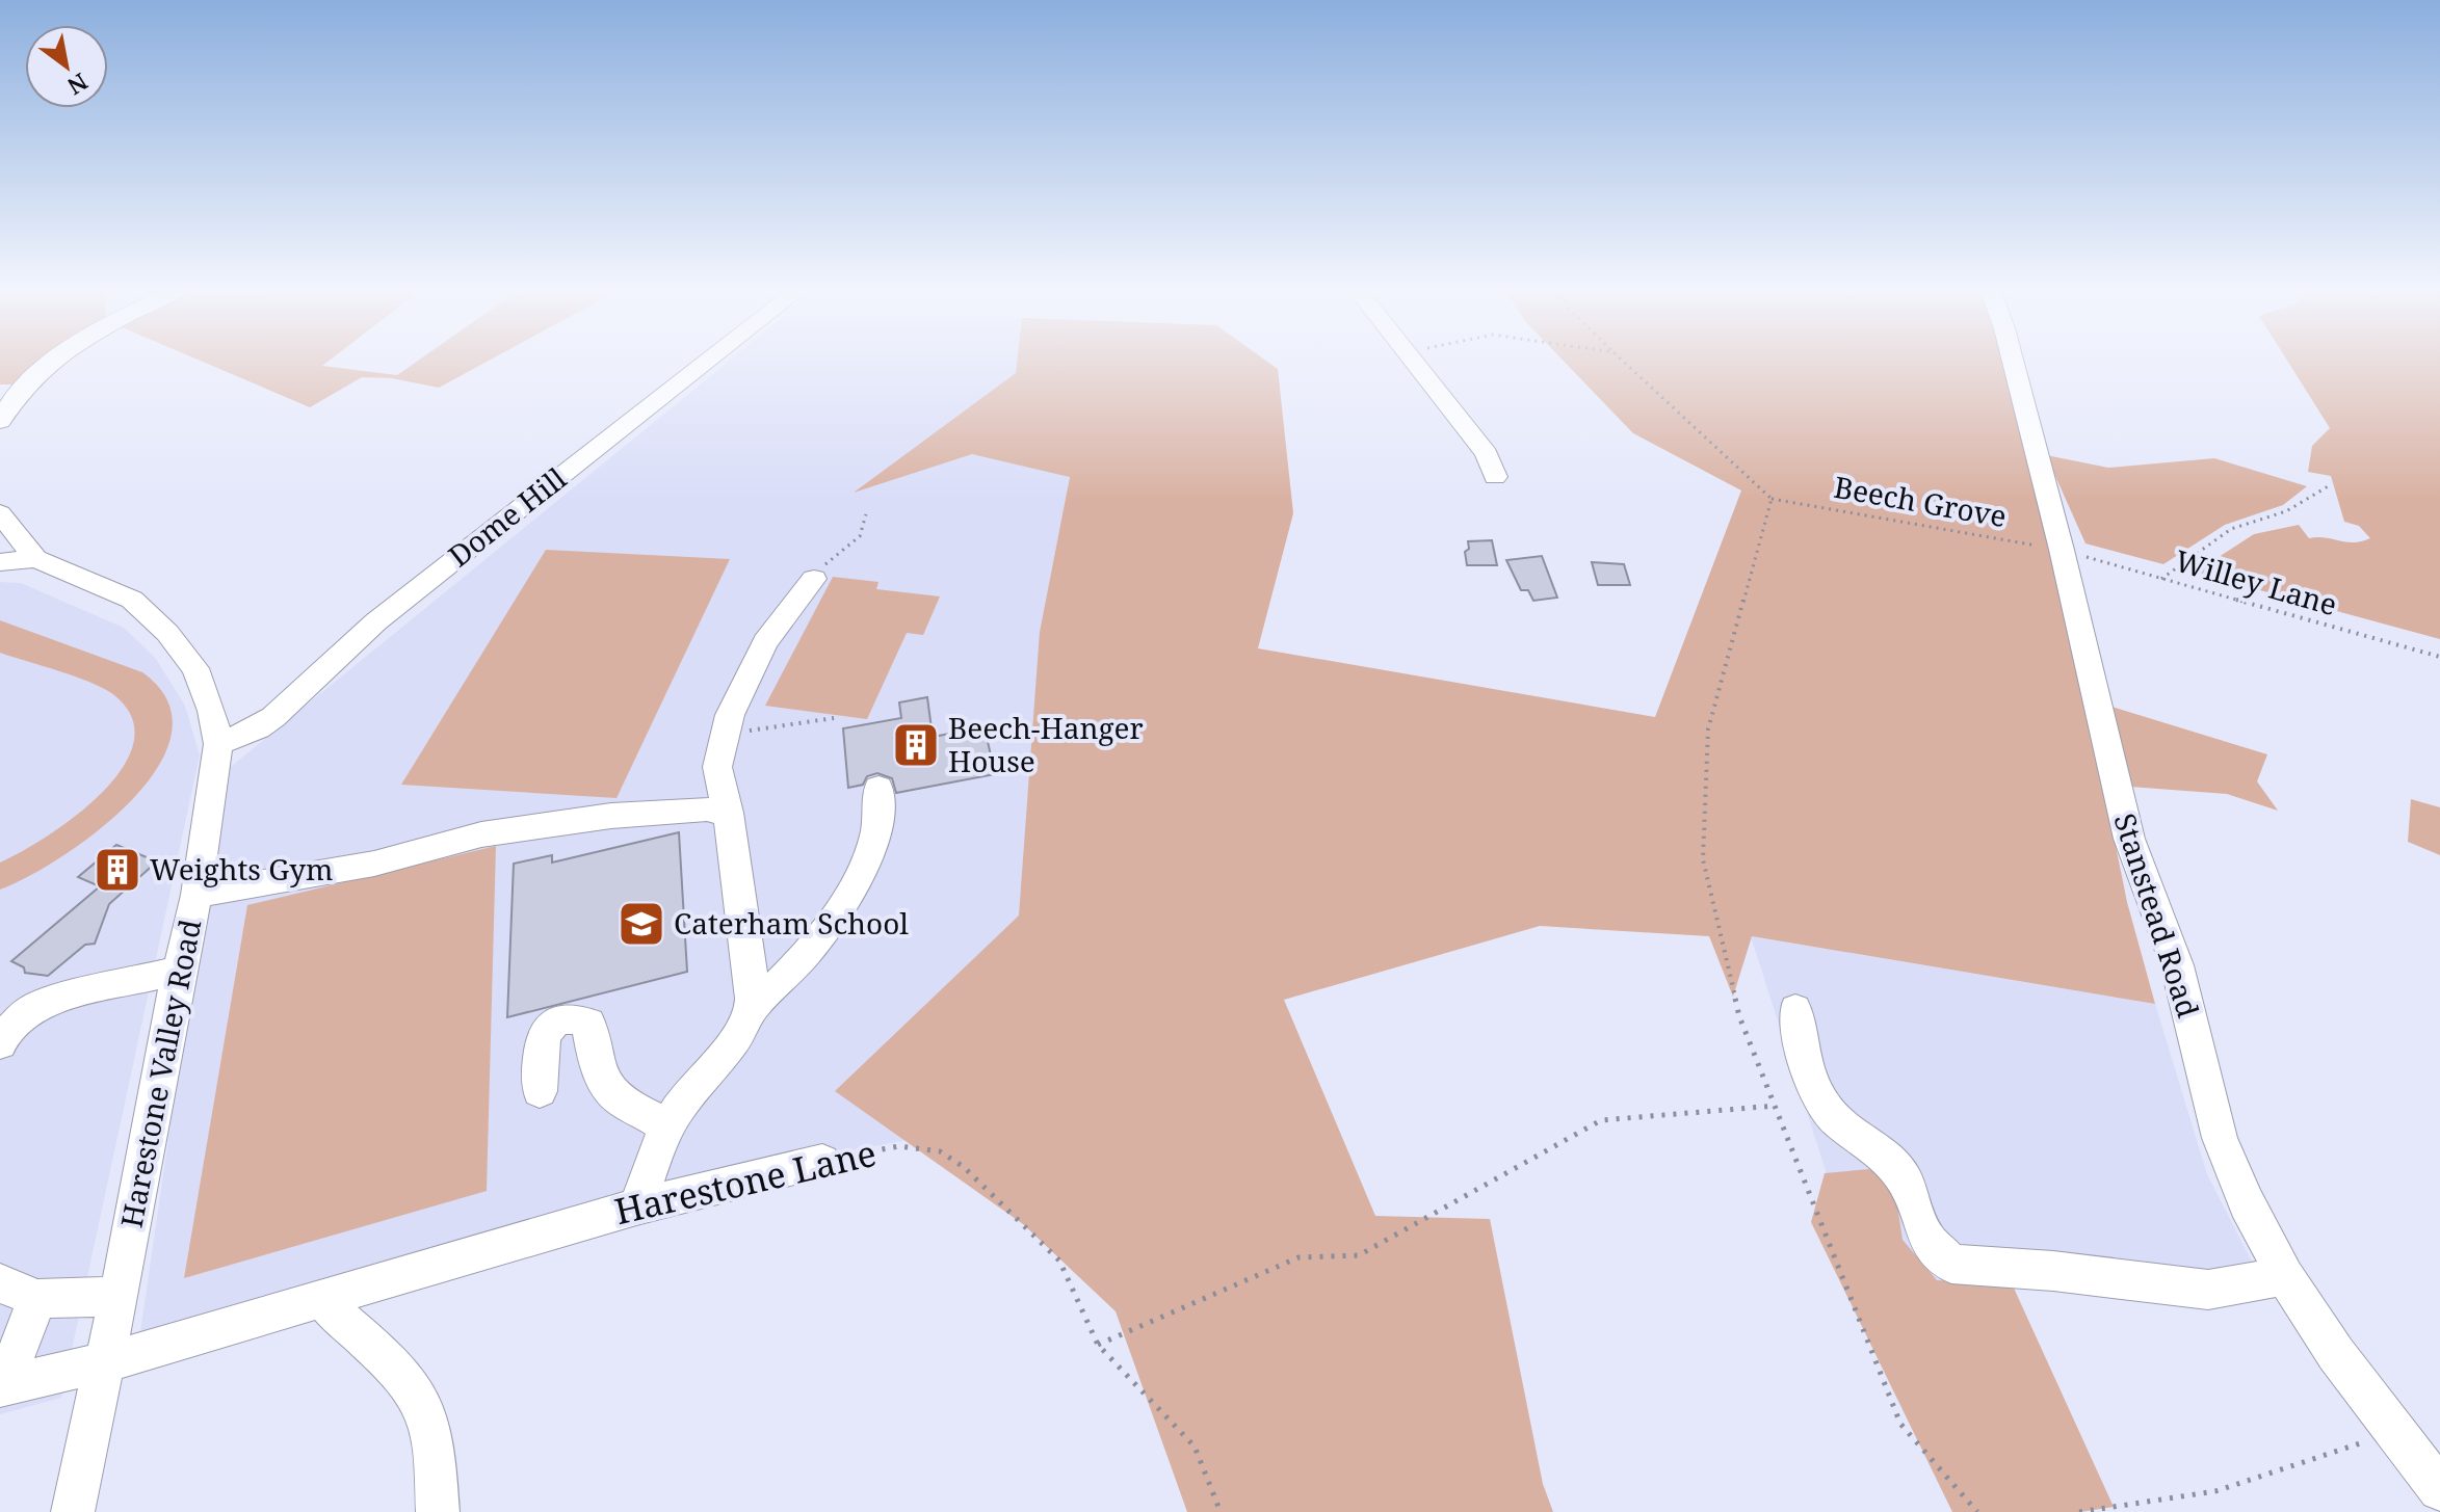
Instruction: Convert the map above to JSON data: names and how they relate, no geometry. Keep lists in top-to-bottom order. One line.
{"streets":{"street":["Dome Hill","Stanstead Road","Harestone Valley Road","Harestone Lane"],"path":["Beech Grove","Willey Lane"]},"crossings":[["Beech Grove","Willey Lane"],["Beech Grove","Stanstead Road"],["Dome Hill","Harestone Valley Road"],["Willey Lane","Stanstead Road"],["Harestone Valley Road","Harestone Lane"]],"places":{"building":["Beech-Hanger House","Weights Gym"],"school or university":["Caterham School"]},"north":"bottom right"}
